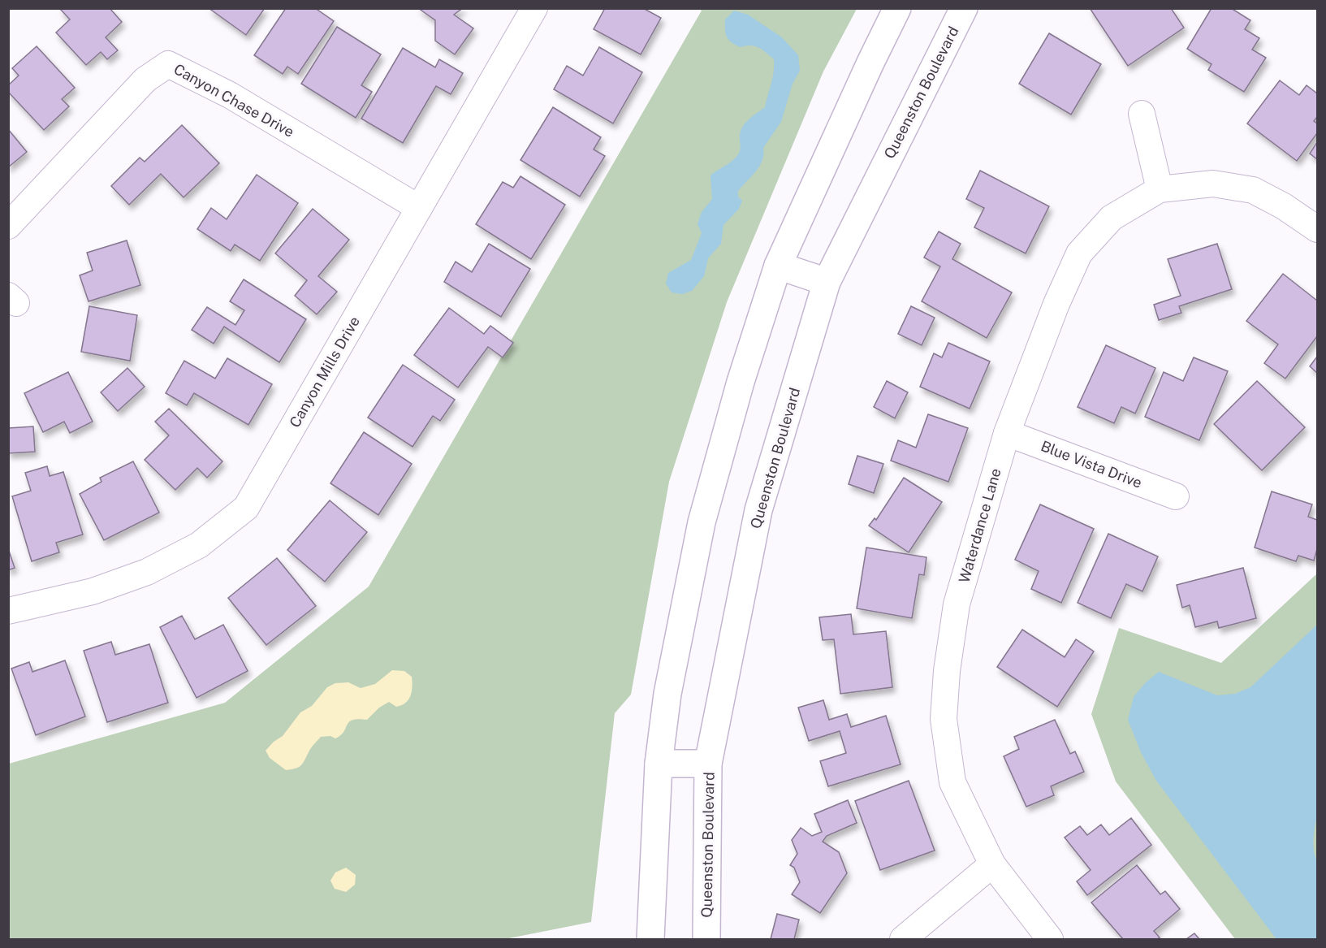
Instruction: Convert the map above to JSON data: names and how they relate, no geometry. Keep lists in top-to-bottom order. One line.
{"streets":{"main road":["Queenston Boulevard"],"street":["Canyon Chase Drive","Canyon Mills Drive","Blue Vista Drive","Waterdance Lane"]},"crossings":[["Canyon Chase Drive","Canyon Mills Drive"],["Blue Vista Drive","Waterdance Lane"]]}
